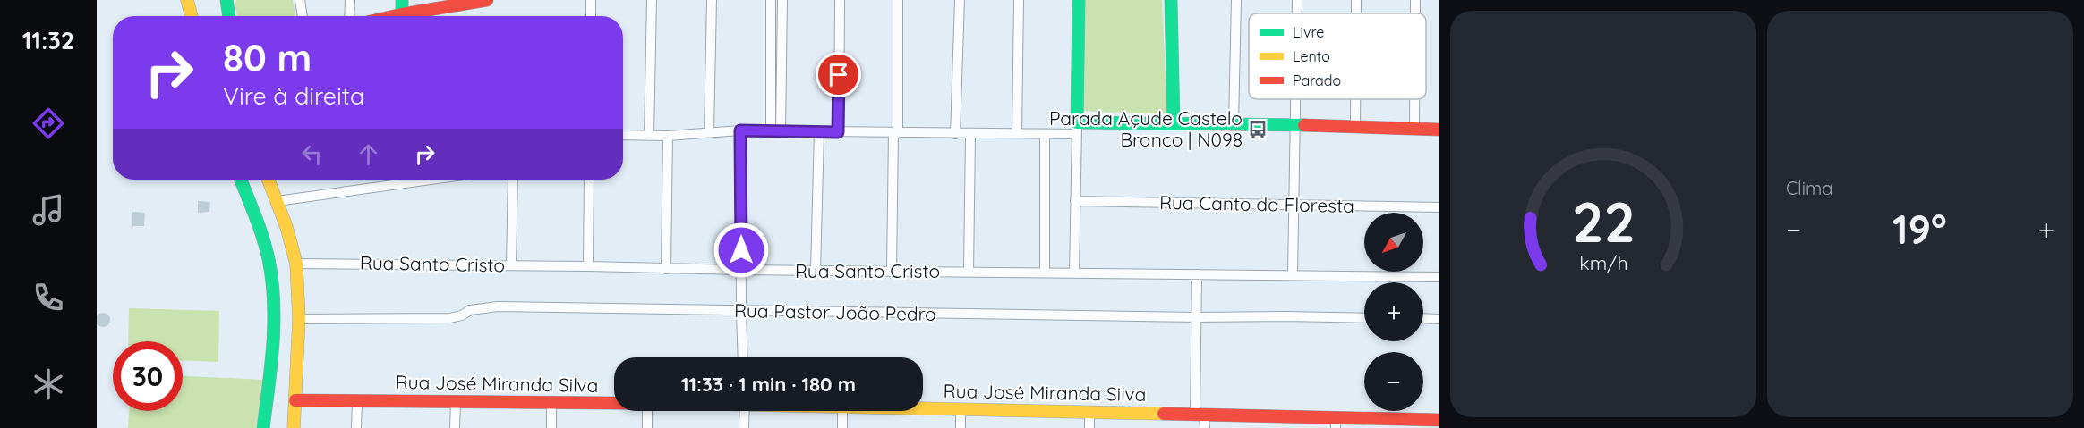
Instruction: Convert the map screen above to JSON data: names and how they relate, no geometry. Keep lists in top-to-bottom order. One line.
{"streets":{"street":["Rua Canto da Floresta","Rua Santo Cristo","Rua Pastor João Pedro","Rua José Miranda Silva"]},"places":{"bus stop":["Parada Açude Castelo Branco | N098"]},"legend":["Livre","Lento","Parado"],"north":"bottom left","page":{"tabs":"11:32","tile":"Clima","turn":["80 m","Vire à direita"],"heat":["−","19°","+"],"map_buttons":["+","−"],"limit":"30","trip":"11:33 · 1 min · 180 m","gauge":["22","km/h"]}}
